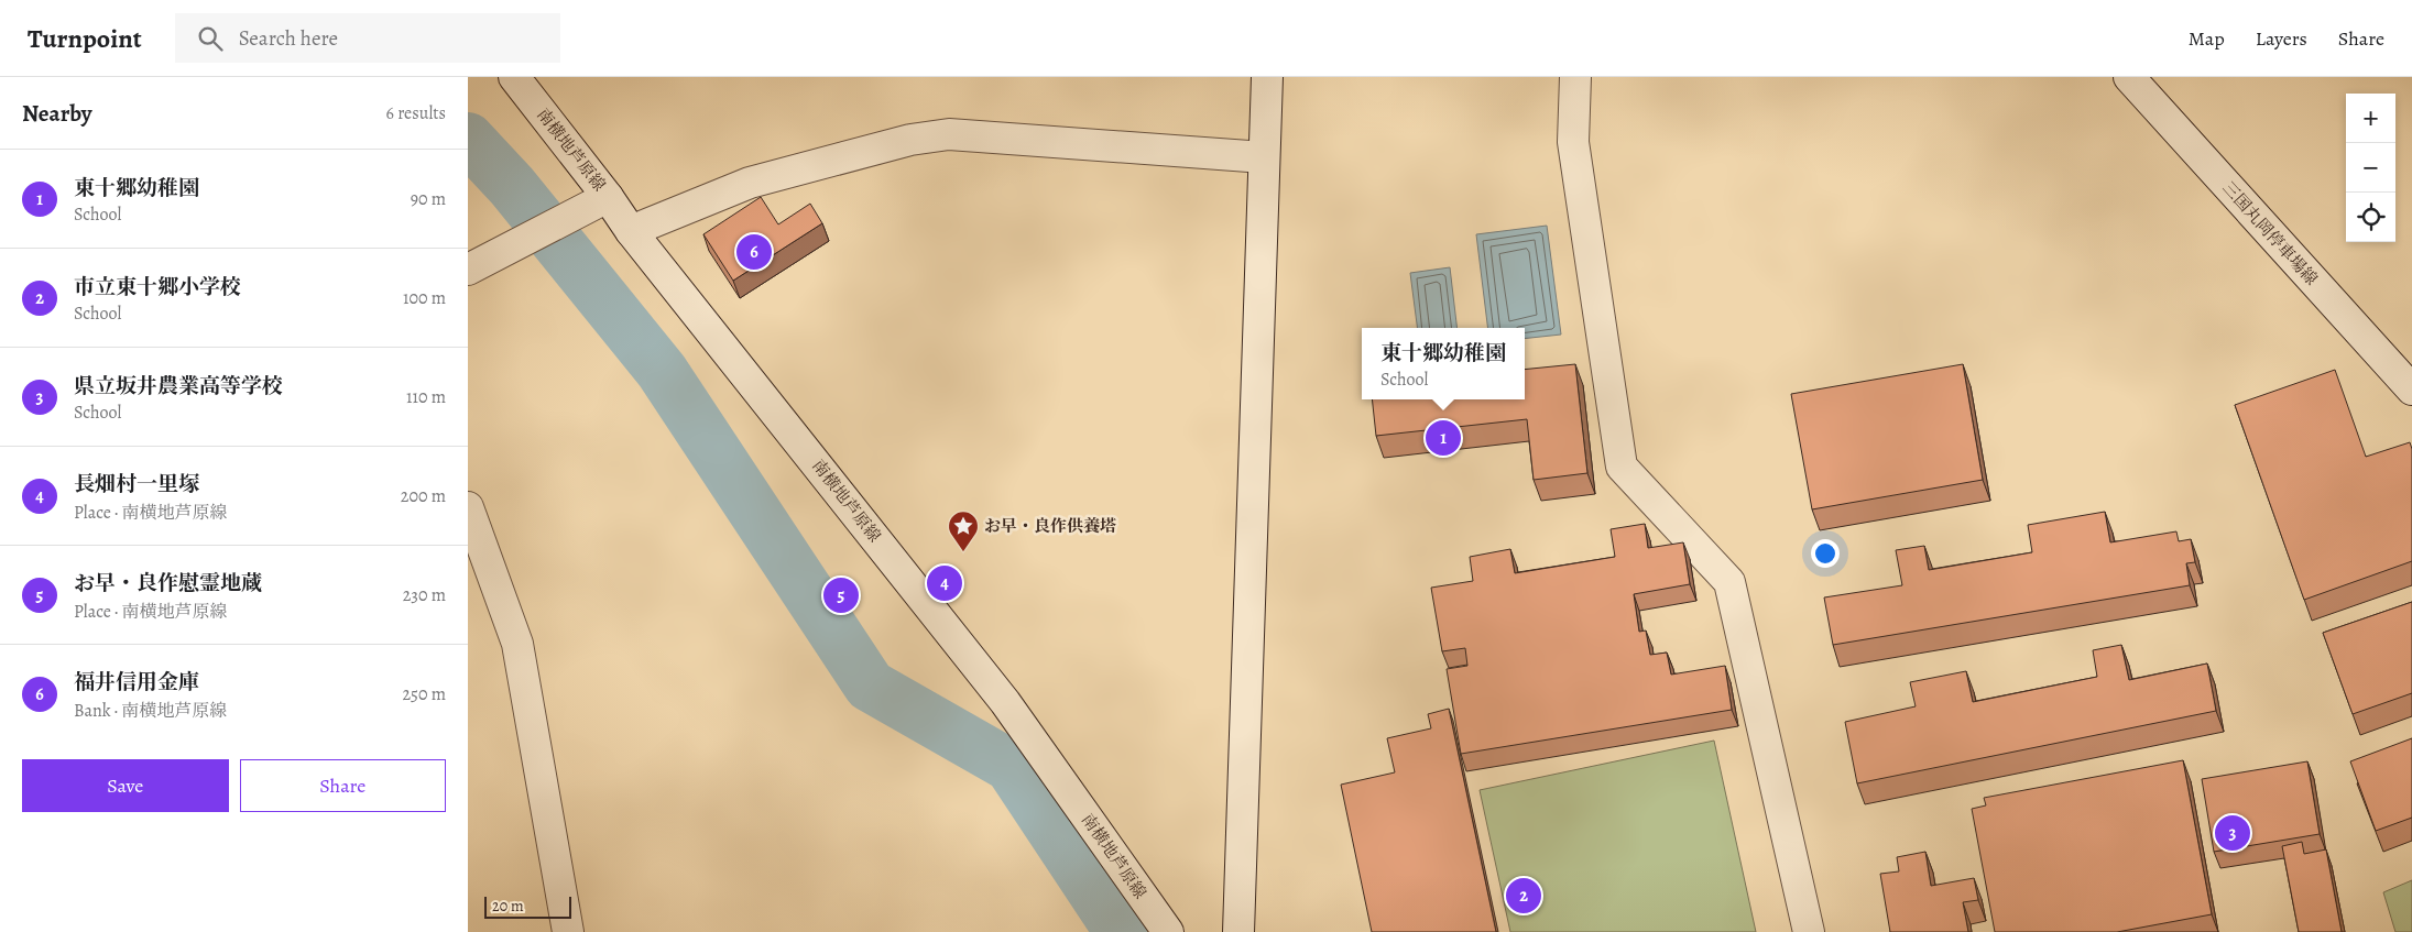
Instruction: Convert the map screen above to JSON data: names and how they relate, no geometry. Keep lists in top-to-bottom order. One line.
{"streets":{"street":["南横地芦原線","三国丸岡停車場線"]},"places":{"place":["お早・良作供養塔"]},"scale_bar":"20 m","page":{"header":"Turnpoint","search":"Search here","nav":["Map","Layers","Share"],"heading":["Nearby","6 results"],"map_buttons":["+","−"],"list":[{"mark":"1","name":"東十郷幼稚園","note":"School","value":"90 m"},{"mark":"2","name":"市立東十郷小学校","note":"School","value":"100 m"},{"mark":"3","name":"県立坂井農業高等学校","note":"School","value":"110 m"},{"mark":"4","name":"長畑村一里塚","note":"Place · 南横地芦原線","value":"200 m"},{"mark":"5","name":"お早・良作慰霊地蔵","note":"Place · 南横地芦原線","value":"230 m"},{"mark":"6","name":"福井信用金庫","note":"Bank · 南横地芦原線","value":"250 m"}],"pins":["6","1","4","5","3","2"],"popup":["東十郷幼稚園","School"],"buttons":["Save","Share"],"scale":"20 m"}}
